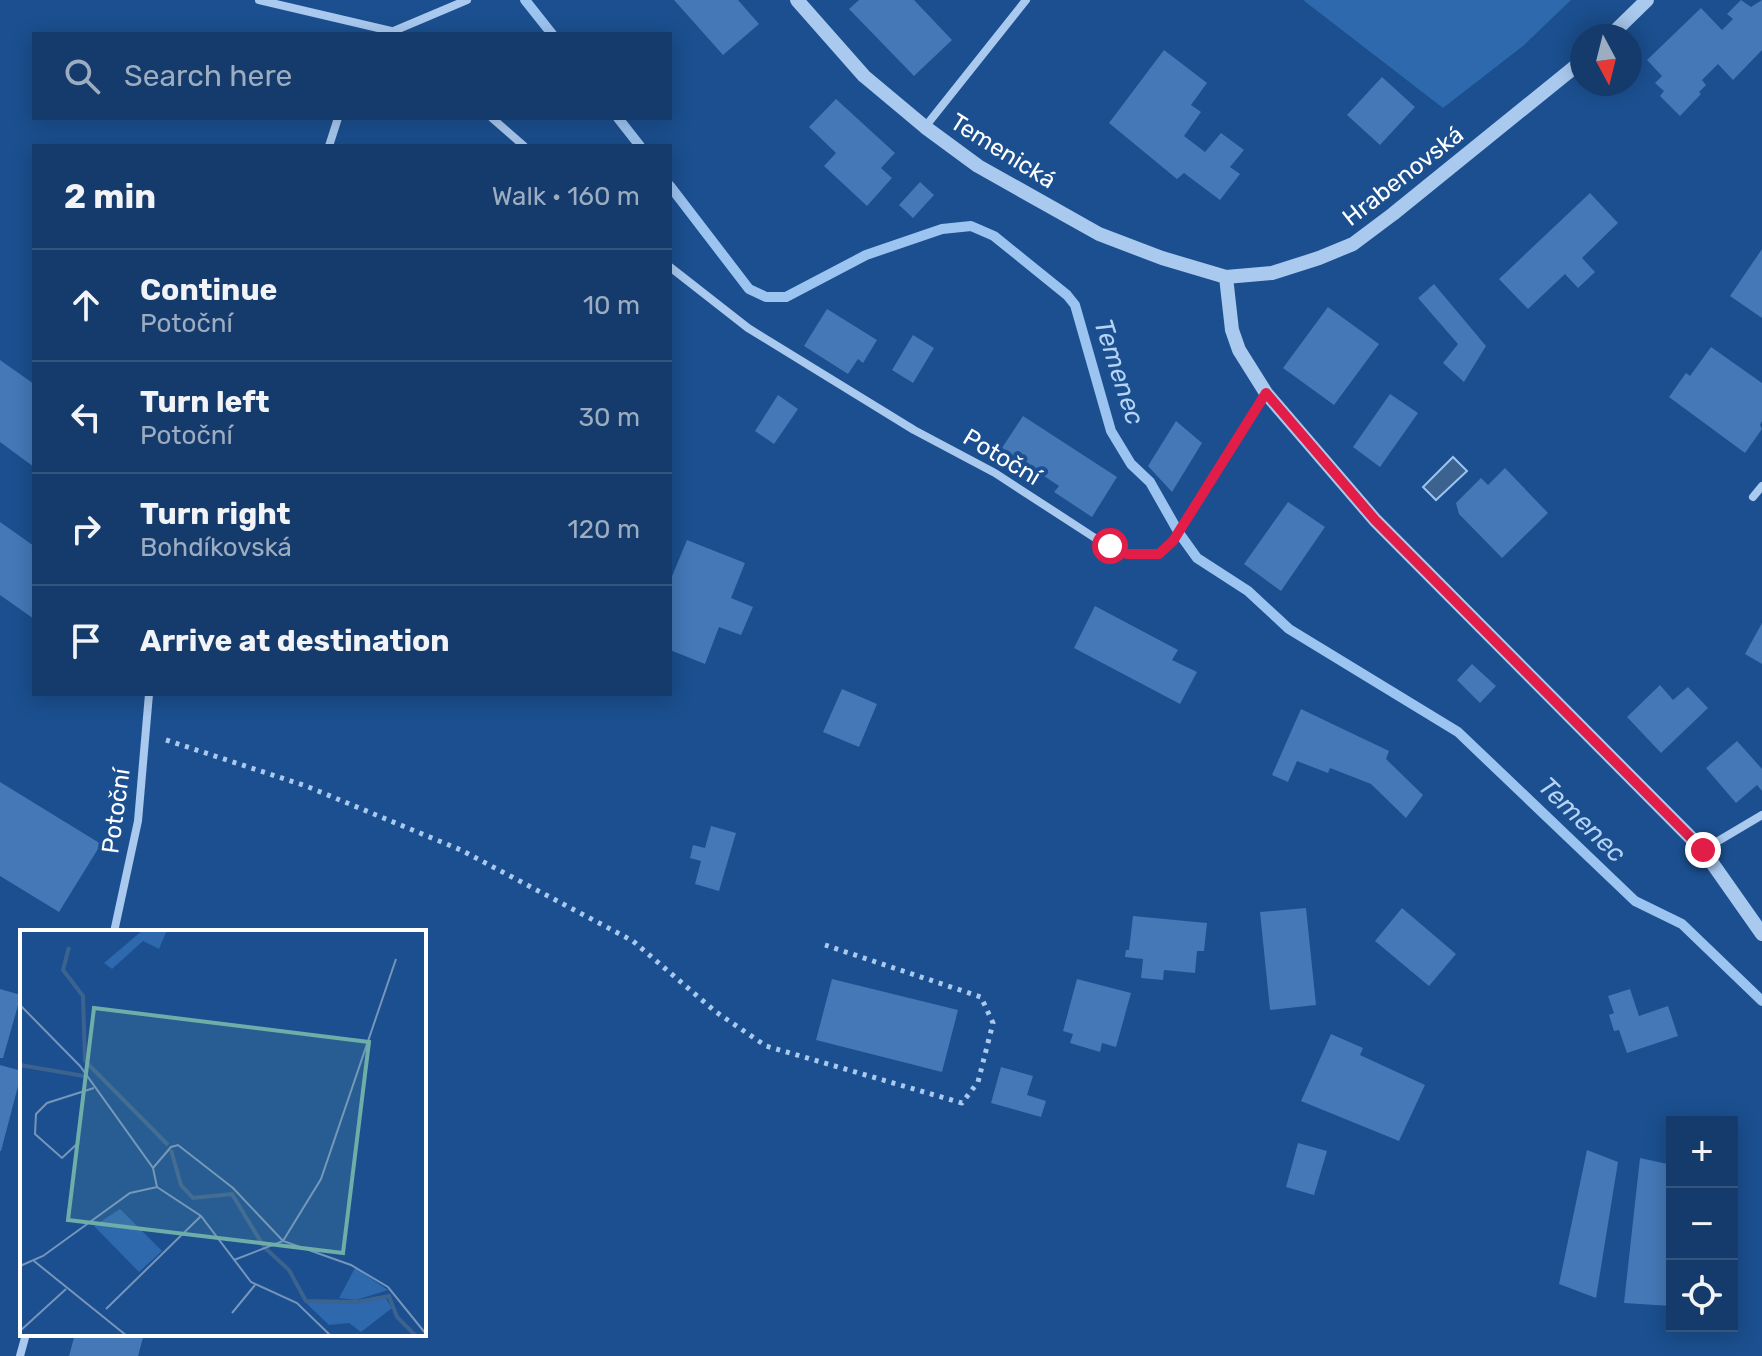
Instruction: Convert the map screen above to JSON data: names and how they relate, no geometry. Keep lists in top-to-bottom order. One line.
{"streets":{"street":["Temenická","Hrabenovská","Potoční"]},"crossings":[["Temenická","Hrabenovská"]],"water":["Temenec"],"north":"bottom","page":{"search":"Search here","heading":["2 min","Walk · 160 m"],"list":[["Continue","Potoční","10 m"],["Turn left","Potoční","30 m"],["Turn right","Bohdíkovská","120 m"],"Arrive at destination"],"map_buttons":["+","−"]}}
